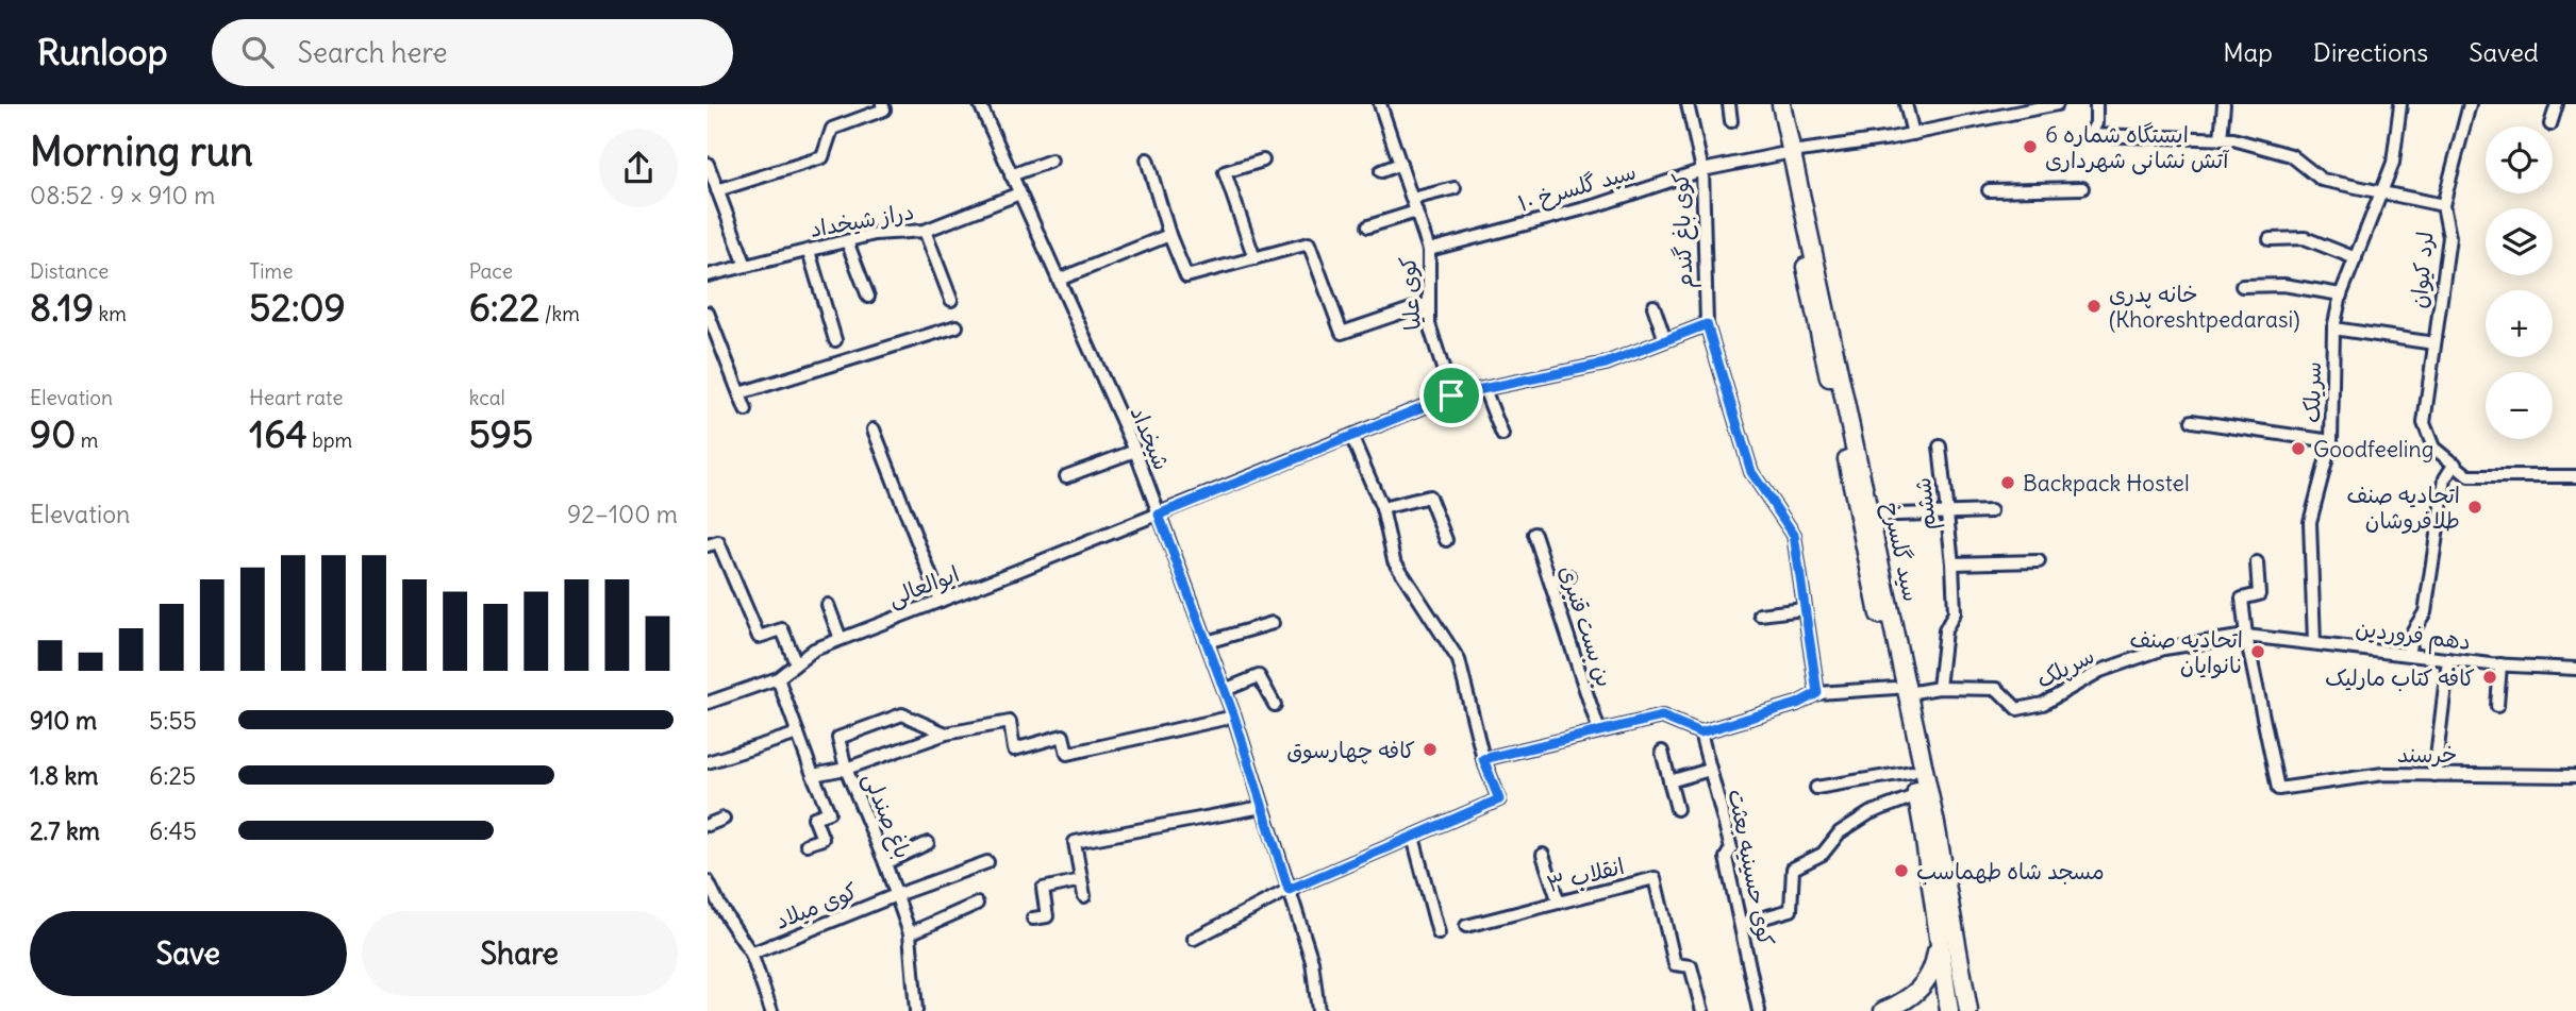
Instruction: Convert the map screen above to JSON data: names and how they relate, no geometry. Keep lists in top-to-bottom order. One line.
{"streets":{"main road":["سید گلسرخ"],"street":["سید گلسرخ ۱۰","دراز شیخداد","کوی باغ گندم","لرد کیوان","کوی علیا","سریلک","شیخداد","ششم","ابوالعالی","بن بست قنبری","دهم فروردین","سرپلک","خرسند","باغ صندلی","کوی حسینیه بعثت","انقلاب ۳","کوی میلاد"]},"crossings":[["سید گلسرخ ۱۰","کوی باغ گندم"],["سید گلسرخ ۱۰","کوی علیا"],["سید گلسرخ ۱۰","سید گلسرخ"],["دراز شیخداد","شیخداد"],["کوی باغ گندم","ابوالعالی"],["کوی باغ گندم","سرپلک"],["لرد کیوان","سریلک"],["کوی علیا","ابوالعالی"],["سریلک","دهم فروردین"],["شیخداد","ابوالعالی"],["ششم","سرپلک"],["سید گلسرخ","سرپلک"],["دهم فروردین","سرپلک"],["دهم فروردین","خرسند"],["سرپلک","خرسند"],["سرپلک","کوی حسینیه بعثت"],["باغ صندلی","کوی میلاد"]],"places":["ایستگاه شماره 6 آتش نشانی شهرداری","خانه پدری (Khoreshtpedarasi)","Goodfeeling","Backpack Hostel","اتحادیه صنف طلافروشان","اتحادیه صنف نانوایان","کافه کتاب مارلیک","کافه چهارسوق","مسجد شاه طهماسب"],"page":{"header":"Runloop","search":"Search here","nav":["Map","Directions","Saved"],"heading":["Morning run","08:52 · 9 × 910 m"],"map_buttons":["+","−"],"stats":[["Distance","8.19 km"],["Time","52:09"],["Pace","6:22 /km"],["Elevation","90 m"],["Heart rate","164 bpm"],["kcal","595"]],"chart":["Elevation","92–100 m"],"list":[{"name":"910 m","note":"5:55"},{"name":"1.8 km","note":"6:25"},{"name":"2.7 km","note":"6:45"}],"buttons":["Save","Share"]}}
